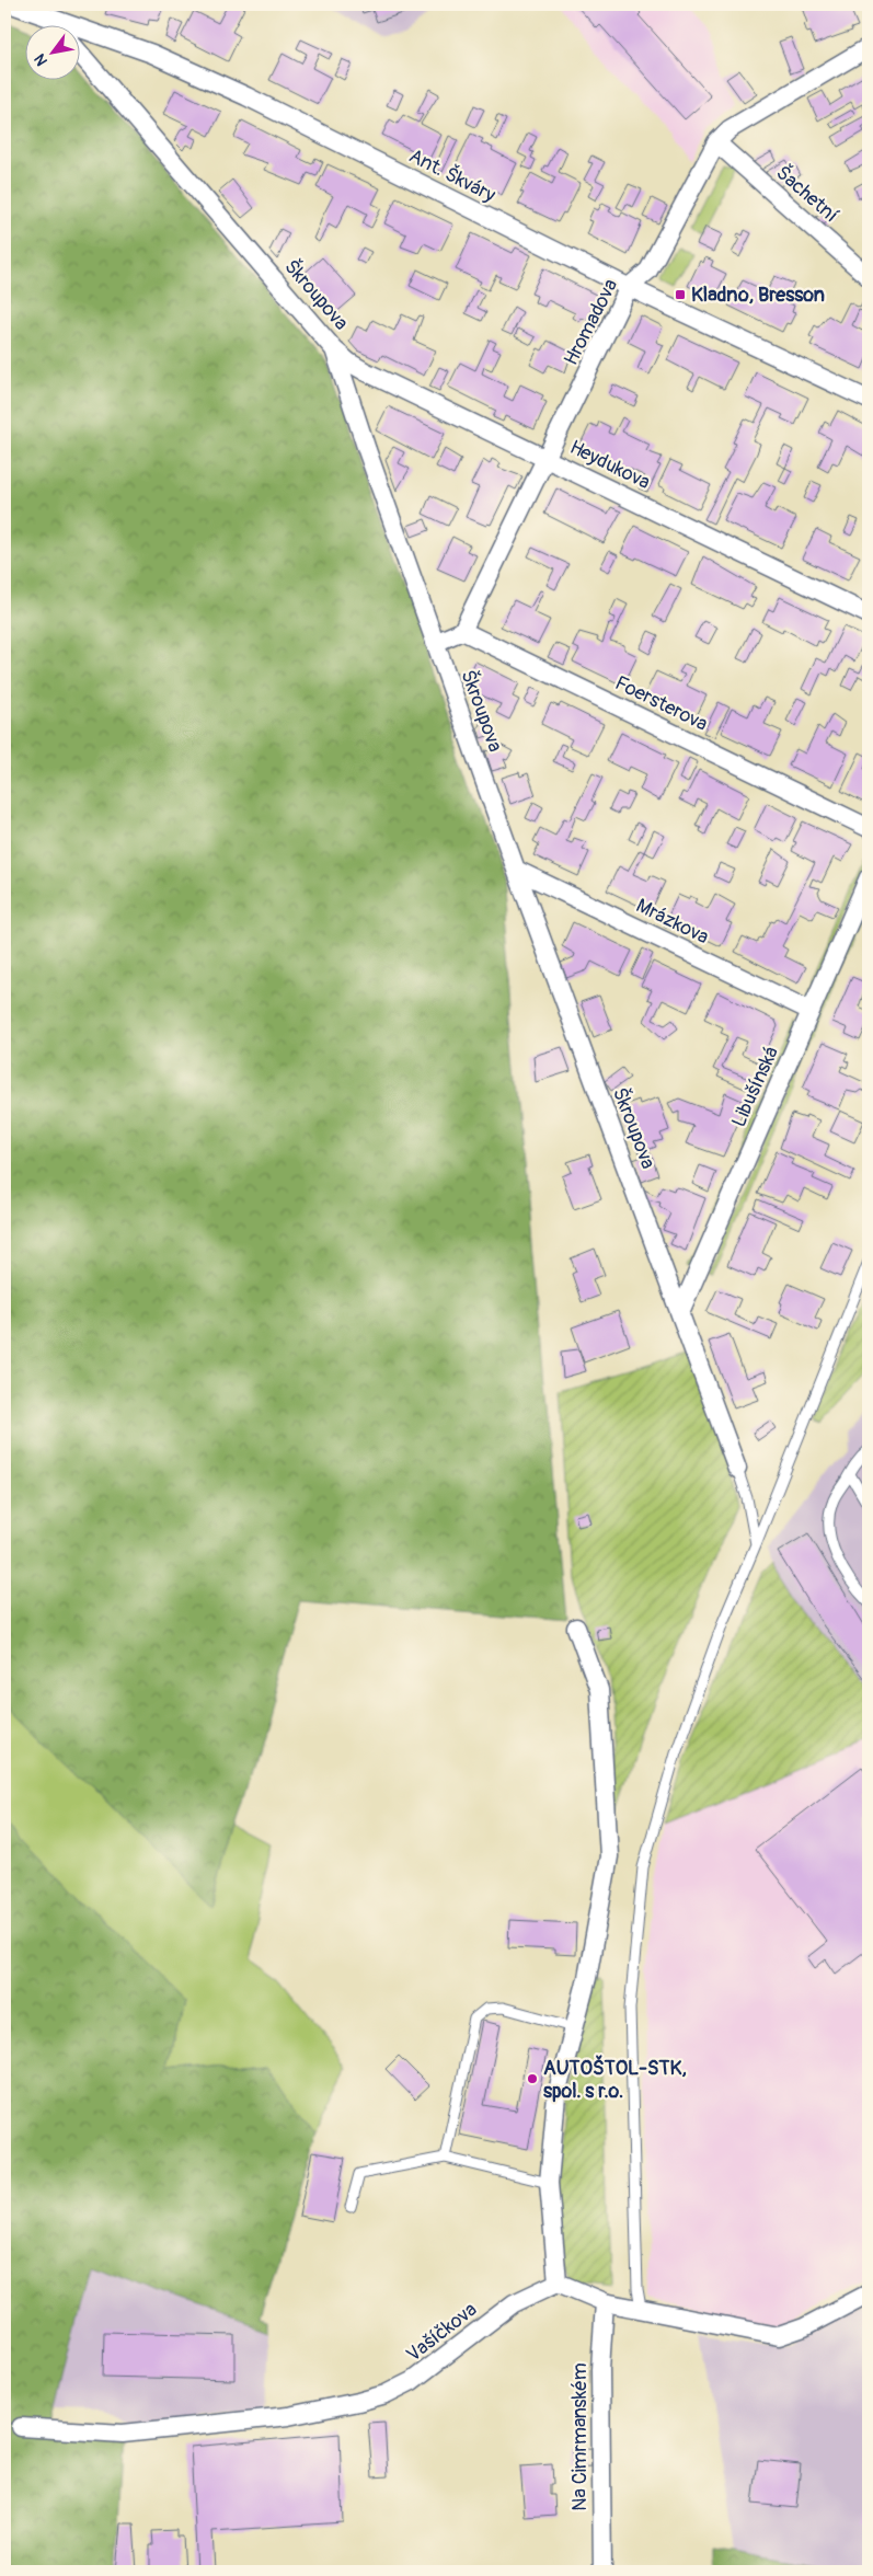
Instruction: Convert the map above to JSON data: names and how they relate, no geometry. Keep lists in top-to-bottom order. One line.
{"streets":{"street":["Ant. Škváry","Šachetní","Škroupova","Hromadova","Heydukova","Foersterova","Mrázkova","Libušínská","Vašíčkova","Na Cimrmanském"]},"crossings":[["Ant. Škváry","Hromadova"],["Šachetní","Hromadova"],["Škroupova","Heydukova"],["Škroupova","Mrázkova"],["Škroupova","Libušínská"],["Hromadova","Heydukova"],["Hromadova","Foersterova"],["Mrázkova","Libušínská"]],"places":{"transit":["Kladno, Bresson"],"other":["AUTOŠTOL-STK, spol. s r.o."]},"north":"bottom left"}
